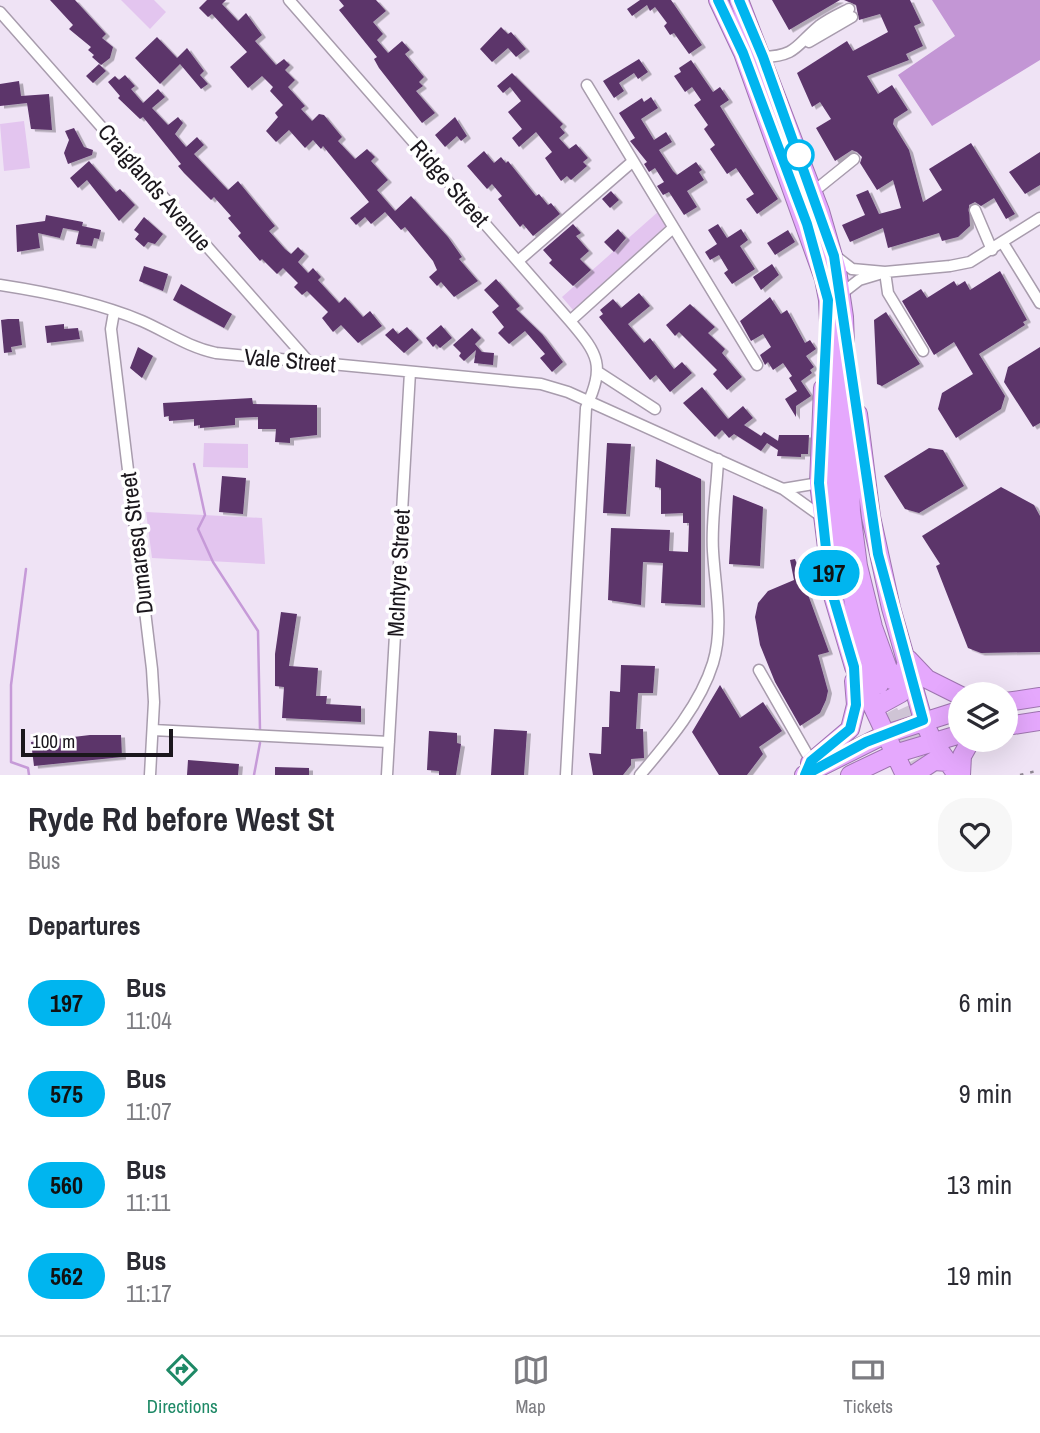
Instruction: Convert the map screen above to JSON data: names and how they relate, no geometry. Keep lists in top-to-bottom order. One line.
{"streets":{"street":["Ridge Street","Craiglands Avenue","Vale Street","Dumaresq Street","McIntyre Street"]},"crossings":[["Craiglands Avenue","Vale Street"],["Vale Street","Dumaresq Street"],["Vale Street","McIntyre Street"]],"lines":["bus line 197"],"scale_bar":"100 m","page":{"on_map":"197","scale":"100 m","heading":[["Ryde Rd before West St","Bus"],"Departures"],"list":[{"mark":"197","name":"Bus","note":"11:04","value":"6 min"},{"mark":"575","name":"Bus","note":"11:07","value":"9 min"},{"mark":"560","name":"Bus","note":"11:11","value":"13 min"},{"mark":"562","name":"Bus","note":"11:17","value":"19 min"}],"tabs":["Directions","Map","Tickets"]}}
